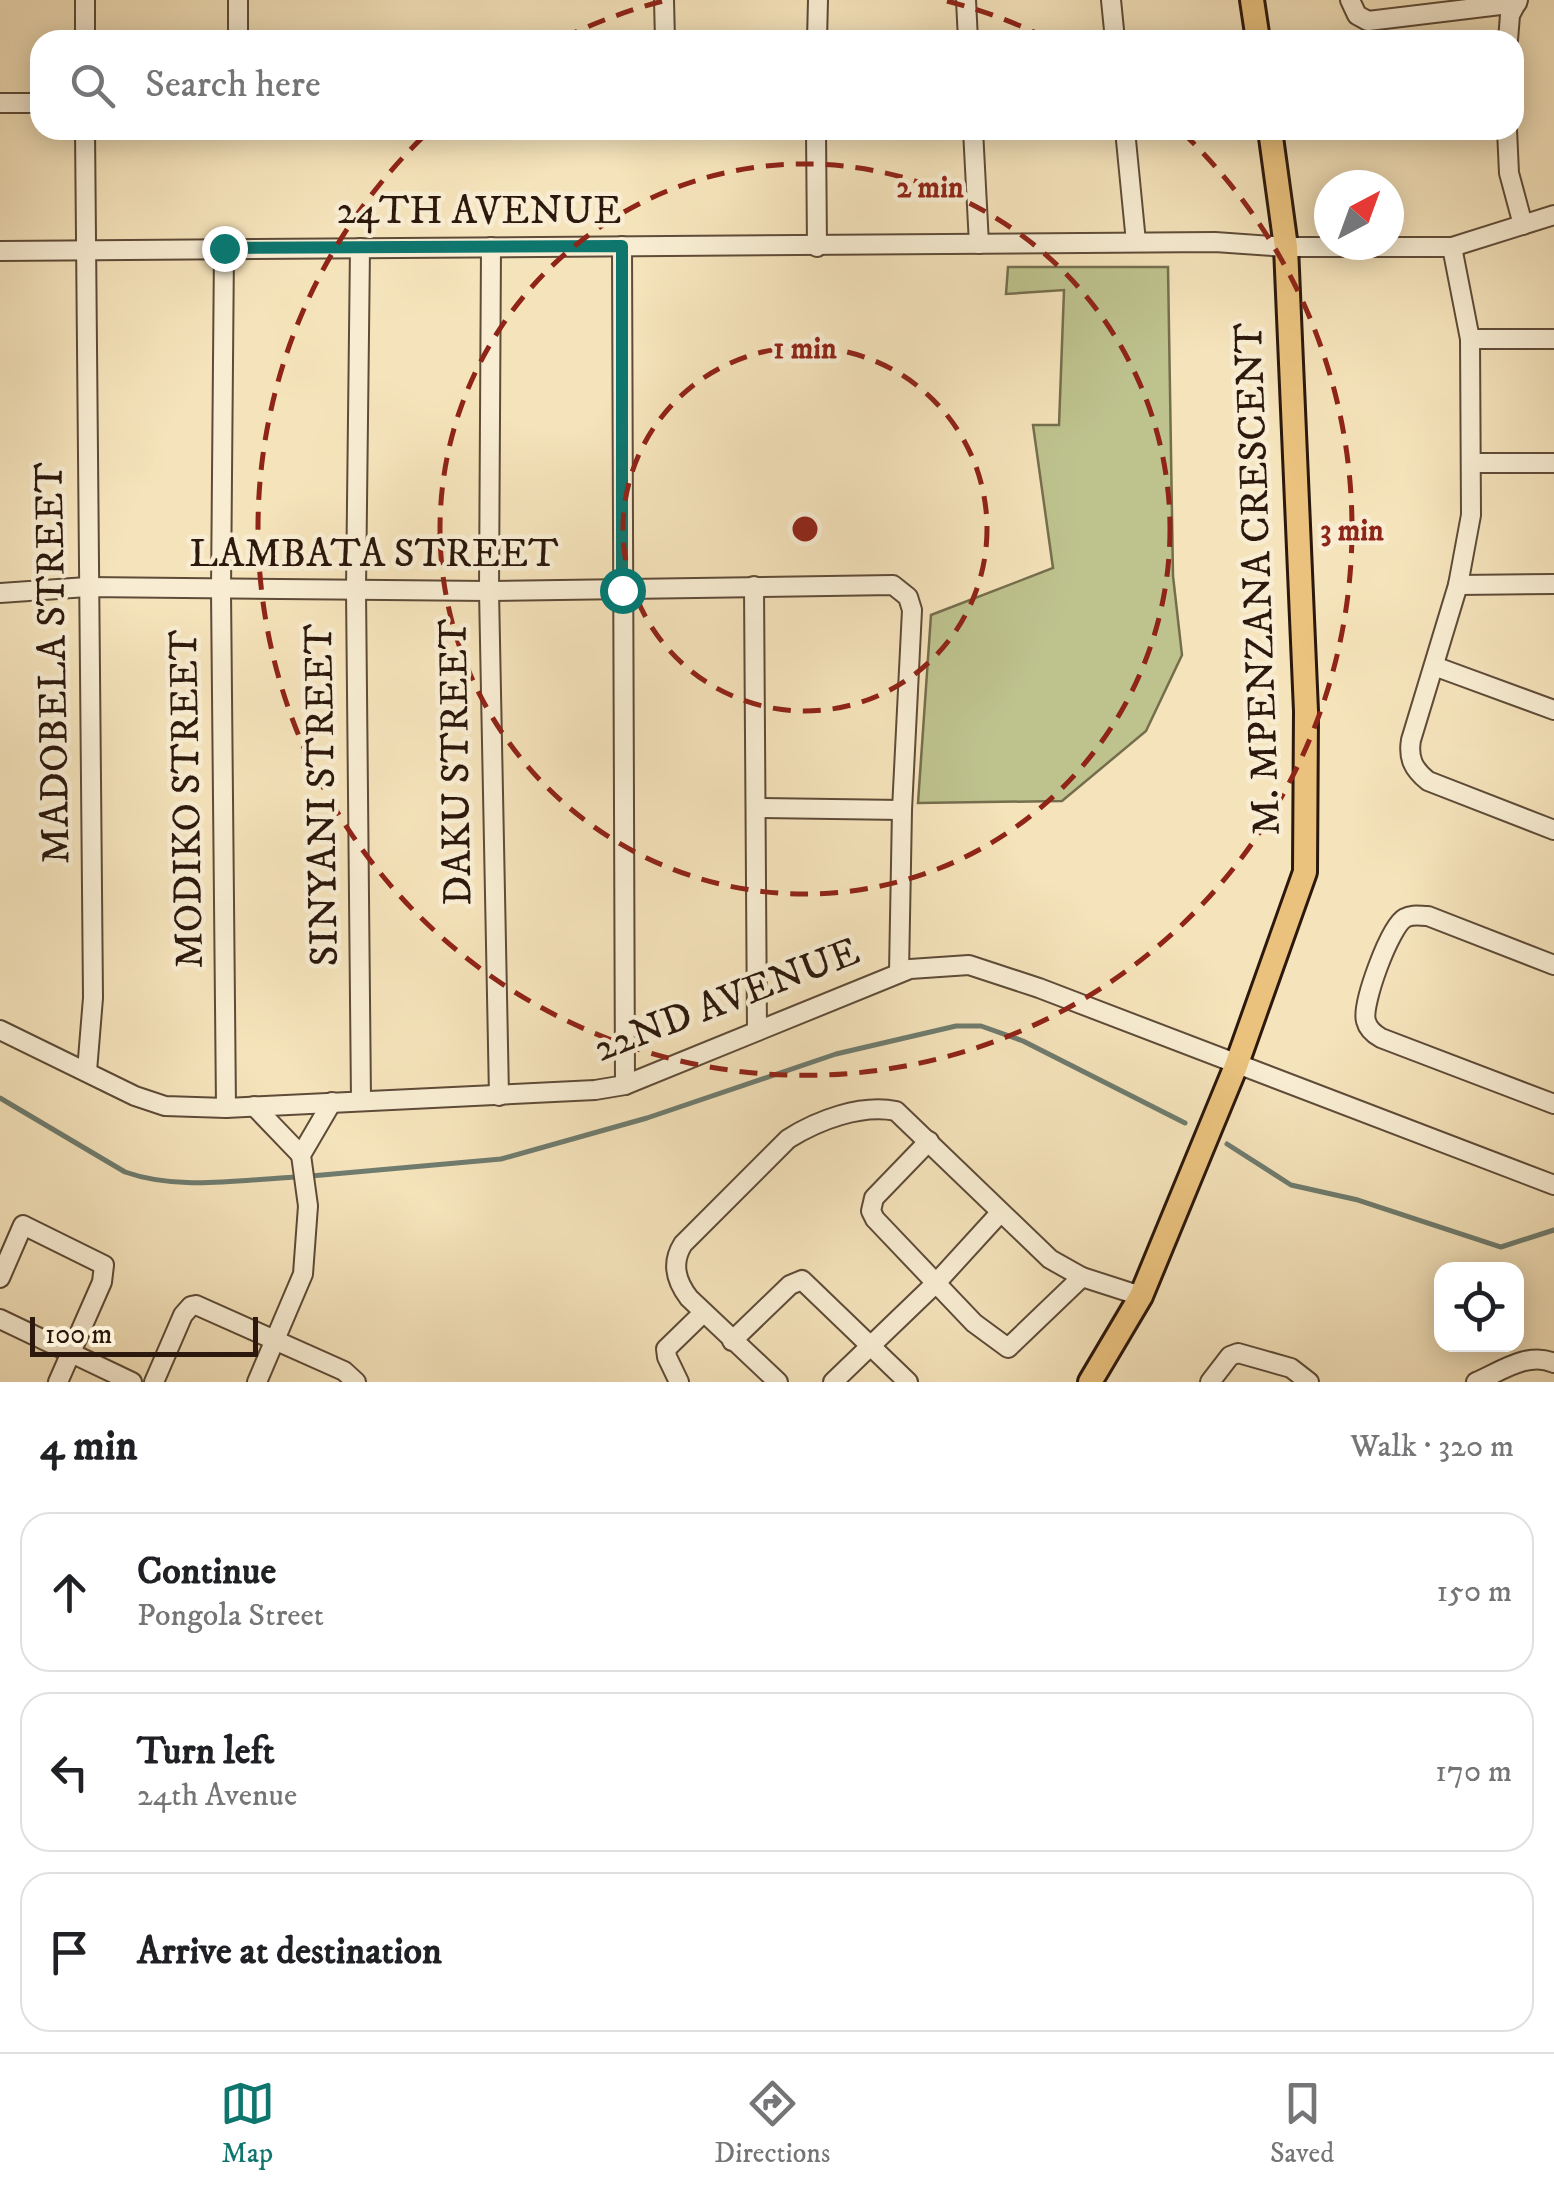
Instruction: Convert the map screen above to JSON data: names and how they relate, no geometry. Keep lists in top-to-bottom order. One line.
{"streets":{"main road":["M. MPENZANA CRESCENT"],"street":["24TH AVENUE","LAMBATA STREET","MADOBELA STREET","DAKU STREET","SINYANI STREET","MODIKO STREET","22ND AVENUE"]},"crossings":[["24TH AVENUE","M. MPENZANA CRESCENT"],["24TH AVENUE","MADOBELA STREET"],["24TH AVENUE","DAKU STREET"],["24TH AVENUE","SINYANI STREET"],["24TH AVENUE","MODIKO STREET"],["LAMBATA STREET","MADOBELA STREET"],["LAMBATA STREET","DAKU STREET"],["LAMBATA STREET","SINYANI STREET"],["LAMBATA STREET","MODIKO STREET"],["LAMBATA STREET","22ND AVENUE"],["M. MPENZANA CRESCENT","22ND AVENUE"],["MADOBELA STREET","22ND AVENUE"],["DAKU STREET","22ND AVENUE"],["SINYANI STREET","22ND AVENUE"],["MODIKO STREET","22ND AVENUE"]],"scale_bar":"100 m","north":"top right","page":{"search":"Search here","scale":"100 m","heading":["4 min","Walk · 320 m"],"list":[["Continue","Pongola Street","150 m"],["Turn left","24th Avenue","170 m"],"Arrive at destination"],"nav":["Map","Directions","Saved"]},"rings":["2 min","1 min","3 min"]}
